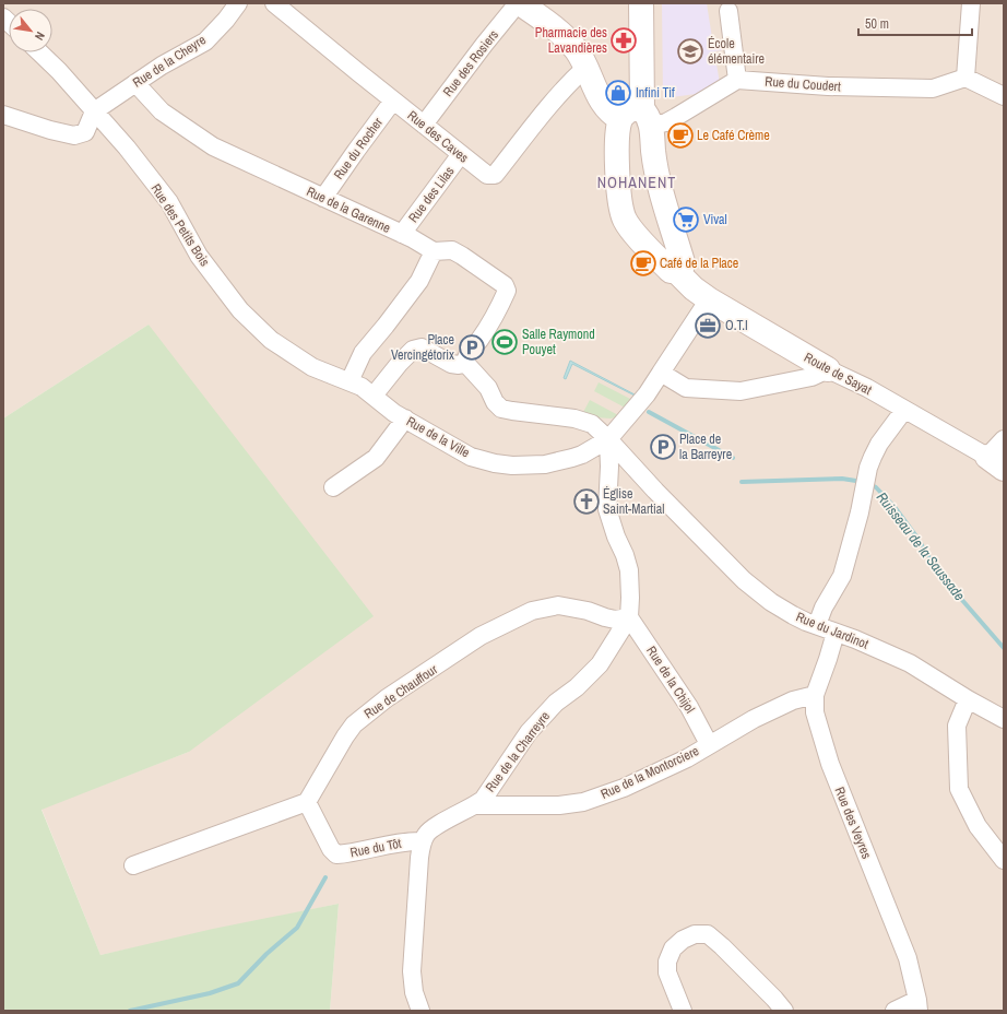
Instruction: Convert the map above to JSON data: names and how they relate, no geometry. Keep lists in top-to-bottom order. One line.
{"streets":{"street":["Rue de la Cheyre","Rue des Rosiers","Rue du Coudert","Rue des Caves","Rue du Rocher","Rue des Lilas","Rue de la Garenne","Rue des Petits Bois","Route de Sayat","Rue de la Ville","Rue du Jardinot","Rue de la Chijol","Rue de Chauffour","Rue de la Charreyre","Rue de la Montorciere","Rue des Veyres","Rue du Tôt"]},"crossings":[["Rue de la Cheyre","Rue de la Garenne"],["Rue de la Cheyre","Rue des Petits Bois"],["Rue des Rosiers","Rue des Caves"],["Rue des Caves","Rue du Rocher"],["Rue des Caves","Rue des Lilas"],["Rue du Rocher","Rue de la Garenne"],["Rue des Lilas","Rue de la Garenne"],["Rue des Petits Bois","Rue de la Ville"],["Rue de la Ville","Rue du Jardinot"],["Rue de la Ville","Rue de la Charreyre"],["Rue du Jardinot","Rue de la Charreyre"],["Rue du Jardinot","Rue des Veyres"],["Rue de la Chijol","Rue de Chauffour"],["Rue de la Chijol","Rue de la Charreyre"],["Rue de la Chijol","Rue de la Montorciere"],["Rue de Chauffour","Rue de la Charreyre"],["Rue de Chauffour","Rue du Tôt"],["Rue de la Charreyre","Rue de la Montorciere"],["Rue de la Charreyre","Rue du Tôt"],["Rue de la Montorciere","Rue des Veyres"]],"districts":["NOHANENT"],"water":["Ruisseau de la Saussade"],"places":{"pharmacy":["Pharmacie des Lavandières"],"school or university":["École élémentaire"],"shop":["Infini Tif"],"cafe":["Le Café Crème","Café de la Place"],"supermarket":["Vival"],"office":["O.T.I"],"sports":["Salle Raymond Pouyet"],"parking":["Place Vercingétorix","Place de la Barreyre"],"church":["Église Saint-Martial"]},"scale_bar":"50 m","north":"bottom right"}
